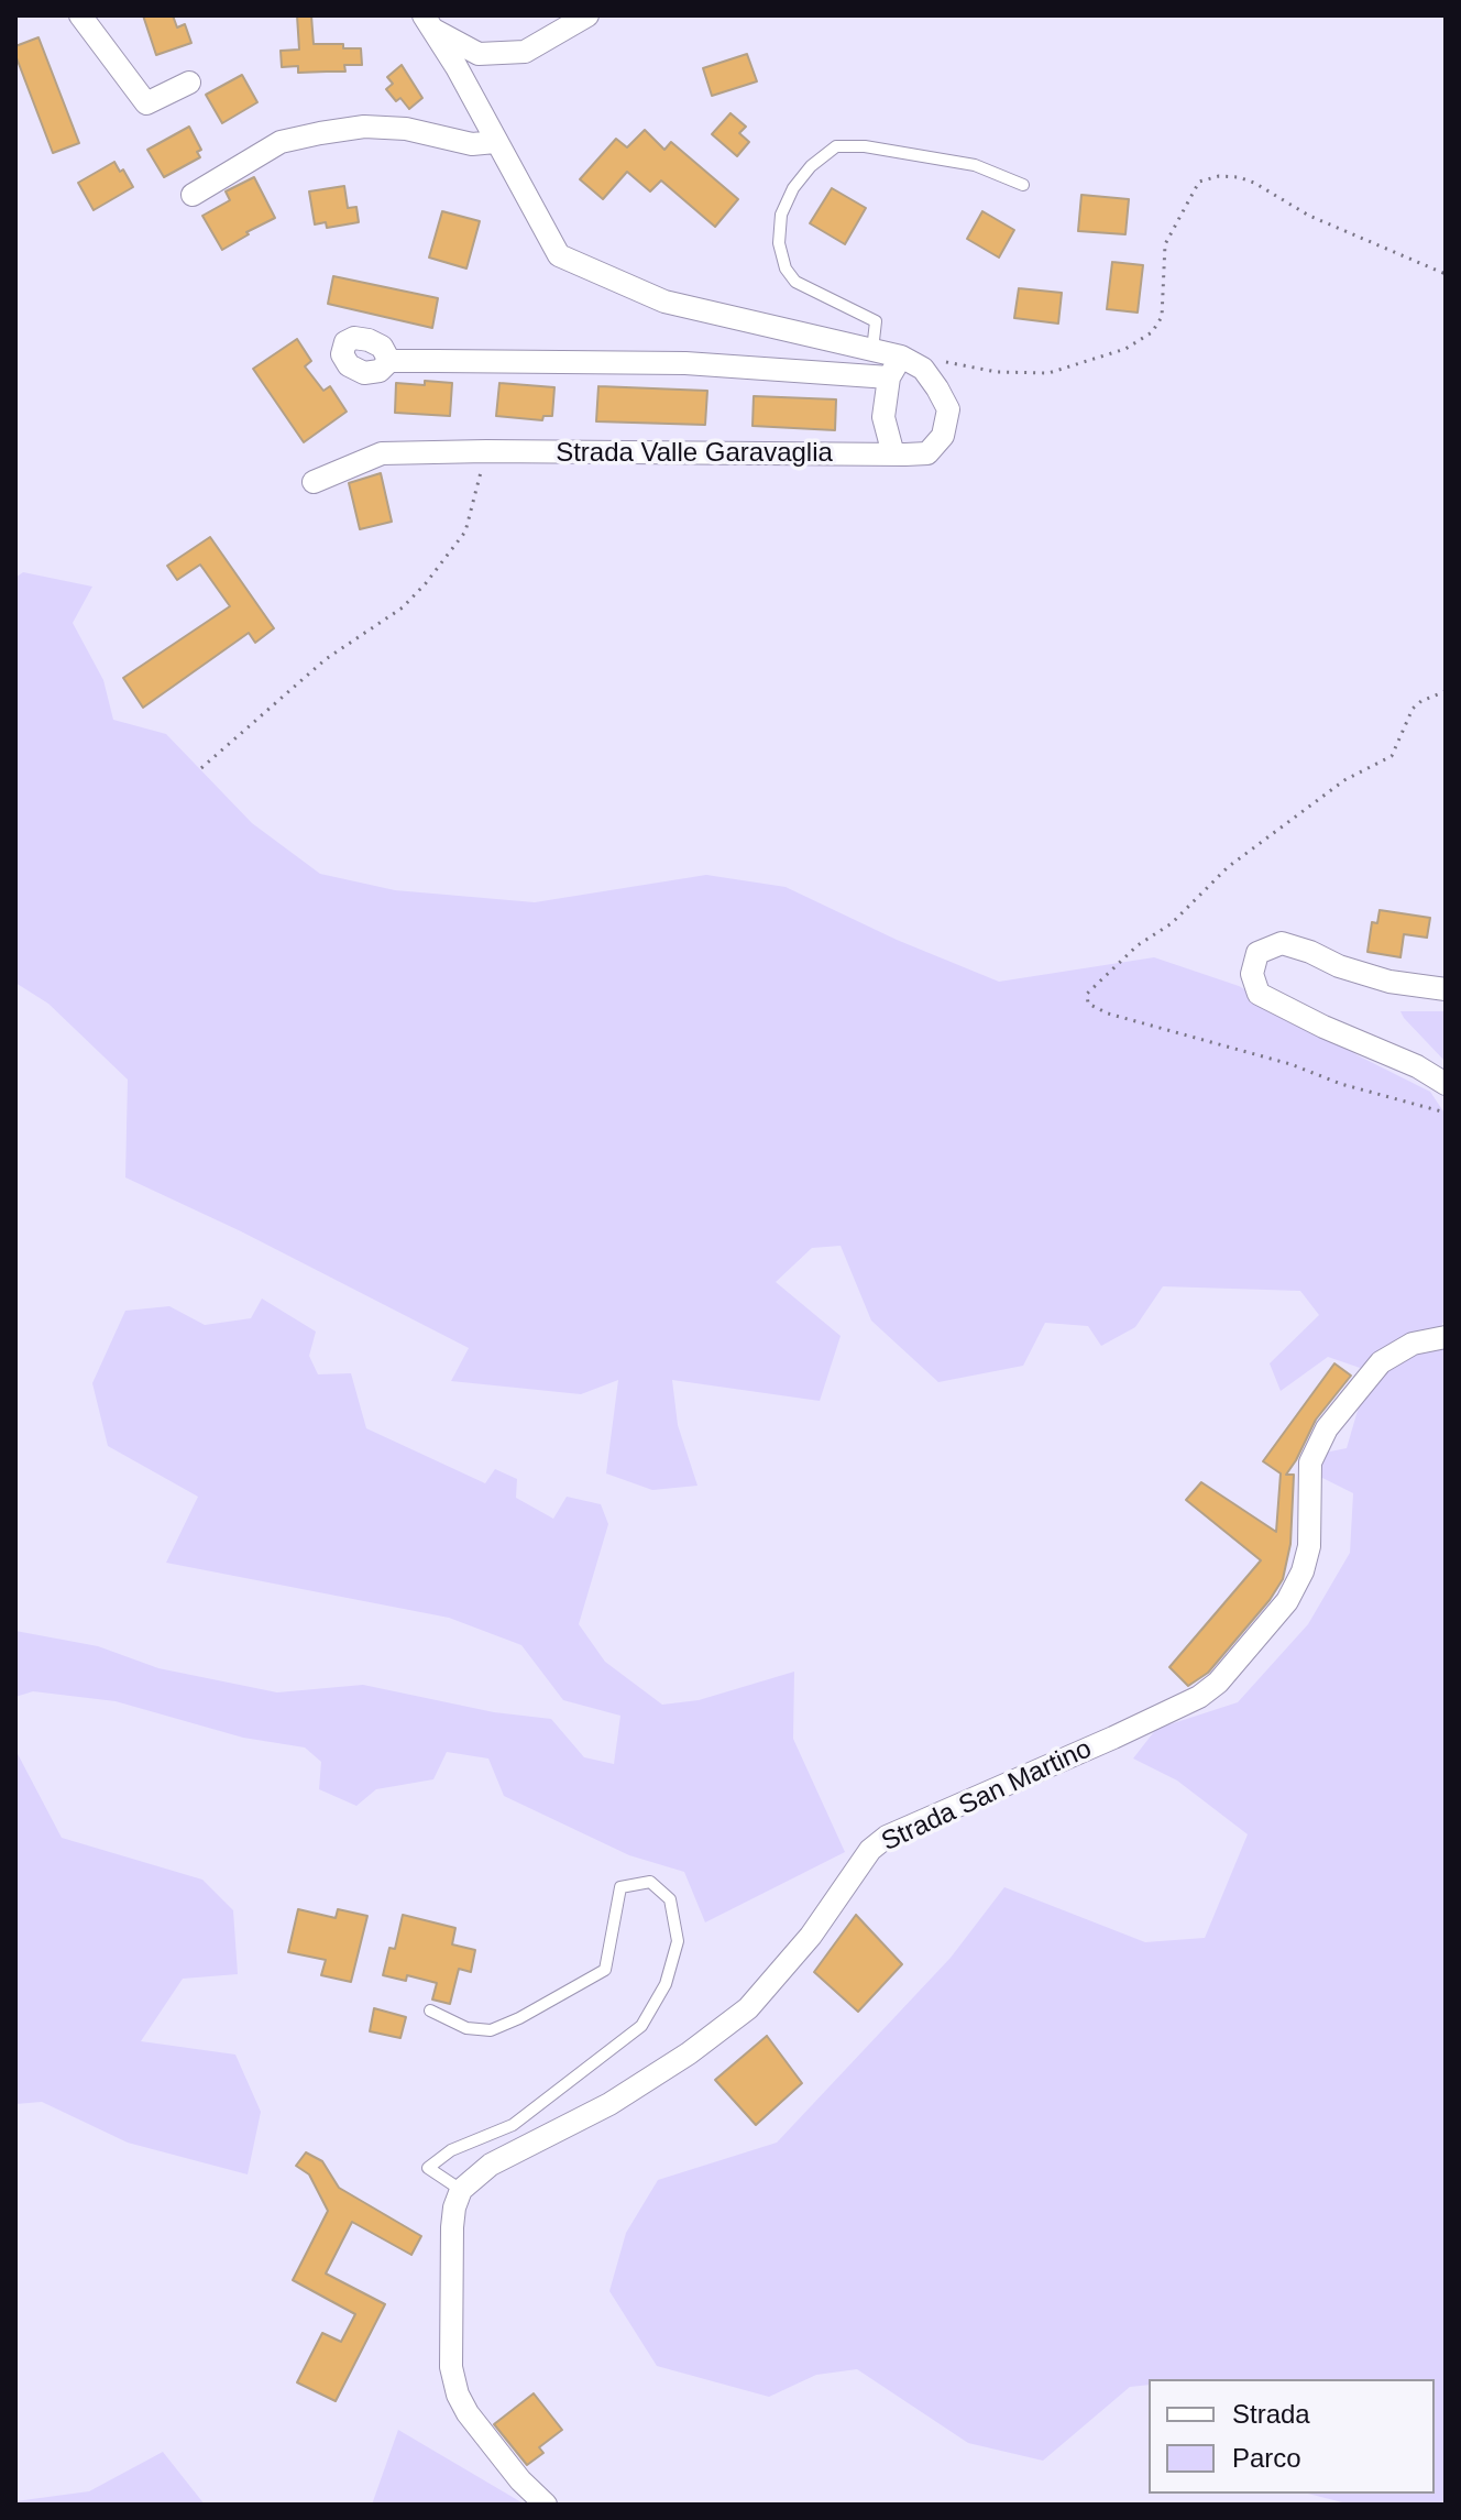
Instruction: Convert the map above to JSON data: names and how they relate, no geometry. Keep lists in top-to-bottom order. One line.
{"streets":{"street":["Strada Valle Garavaglia","Strada San Martino"]},"legend":["Strada","Parco"]}
